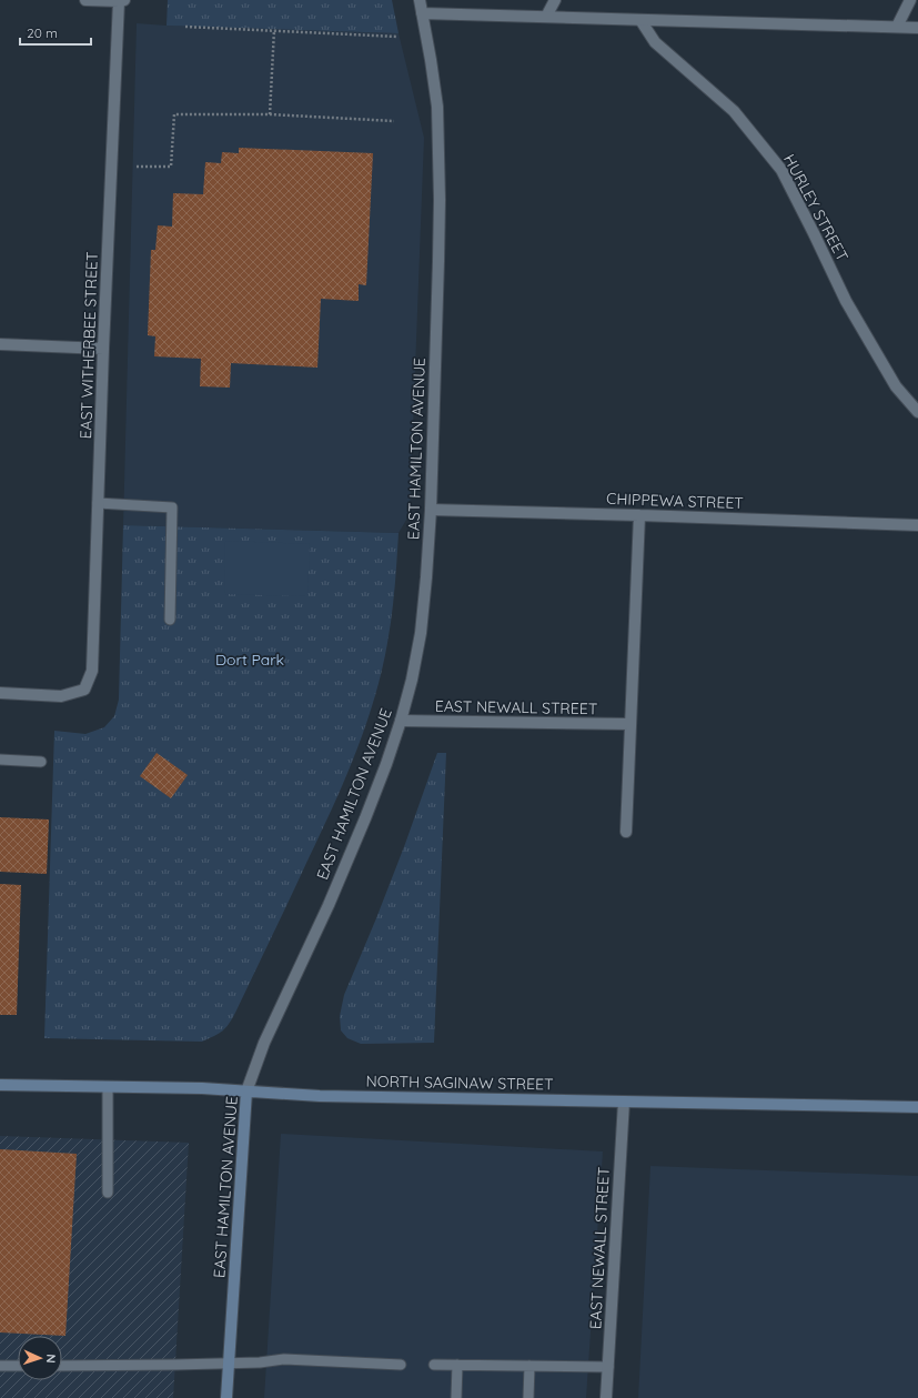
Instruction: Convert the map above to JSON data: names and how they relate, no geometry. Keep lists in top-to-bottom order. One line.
{"streets":{"main road":["EAST HAMILTON AVENUE","NORTH SAGINAW STREET"],"street":["HURLEY STREET","EAST WITHERBEE STREET","CHIPPEWA STREET","EAST NEWALL STREET"]},"crossings":[["EAST HAMILTON AVENUE","CHIPPEWA STREET"],["EAST HAMILTON AVENUE","EAST NEWALL STREET"],["EAST HAMILTON AVENUE","NORTH SAGINAW STREET"],["EAST NEWALL STREET","NORTH SAGINAW STREET"]],"parks":["Dort Park"],"scale_bar":"20 m","north":"right"}
